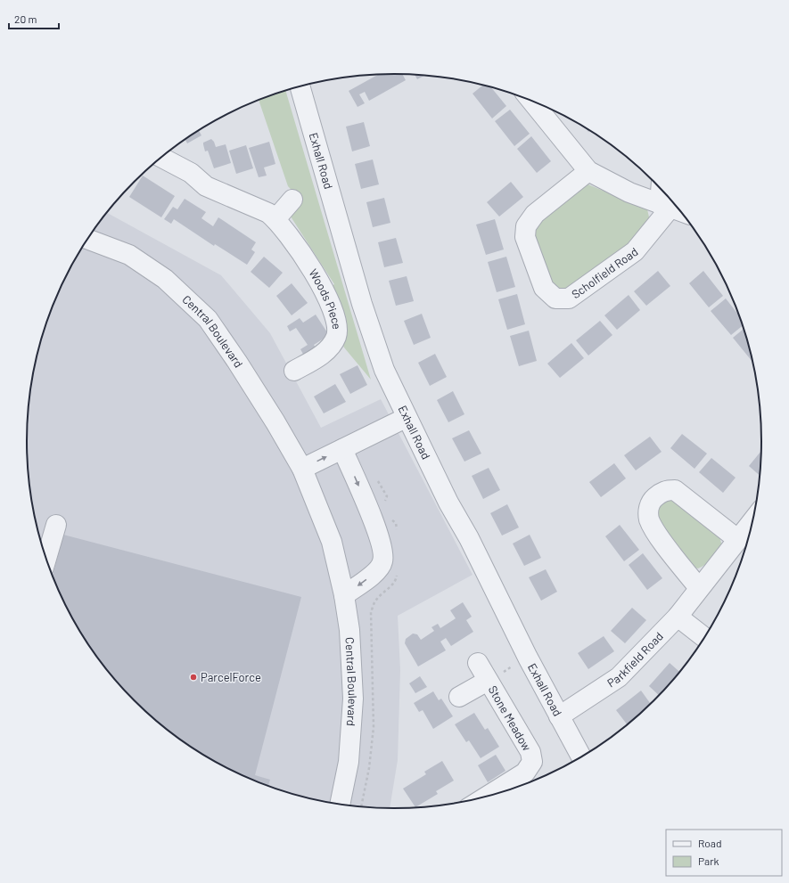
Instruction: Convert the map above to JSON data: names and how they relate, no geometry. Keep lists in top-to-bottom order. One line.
{"streets":{"street":["Exhall Road","Scholfield Road","Woods Piece","Central Boulevard","Parkfield Road","Stone Meadow"]},"crossings":[["Exhall Road","Parkfield Road"]],"places":["ParcelForce"],"legend":["Road","Park"],"scale_bar":"20 m"}
